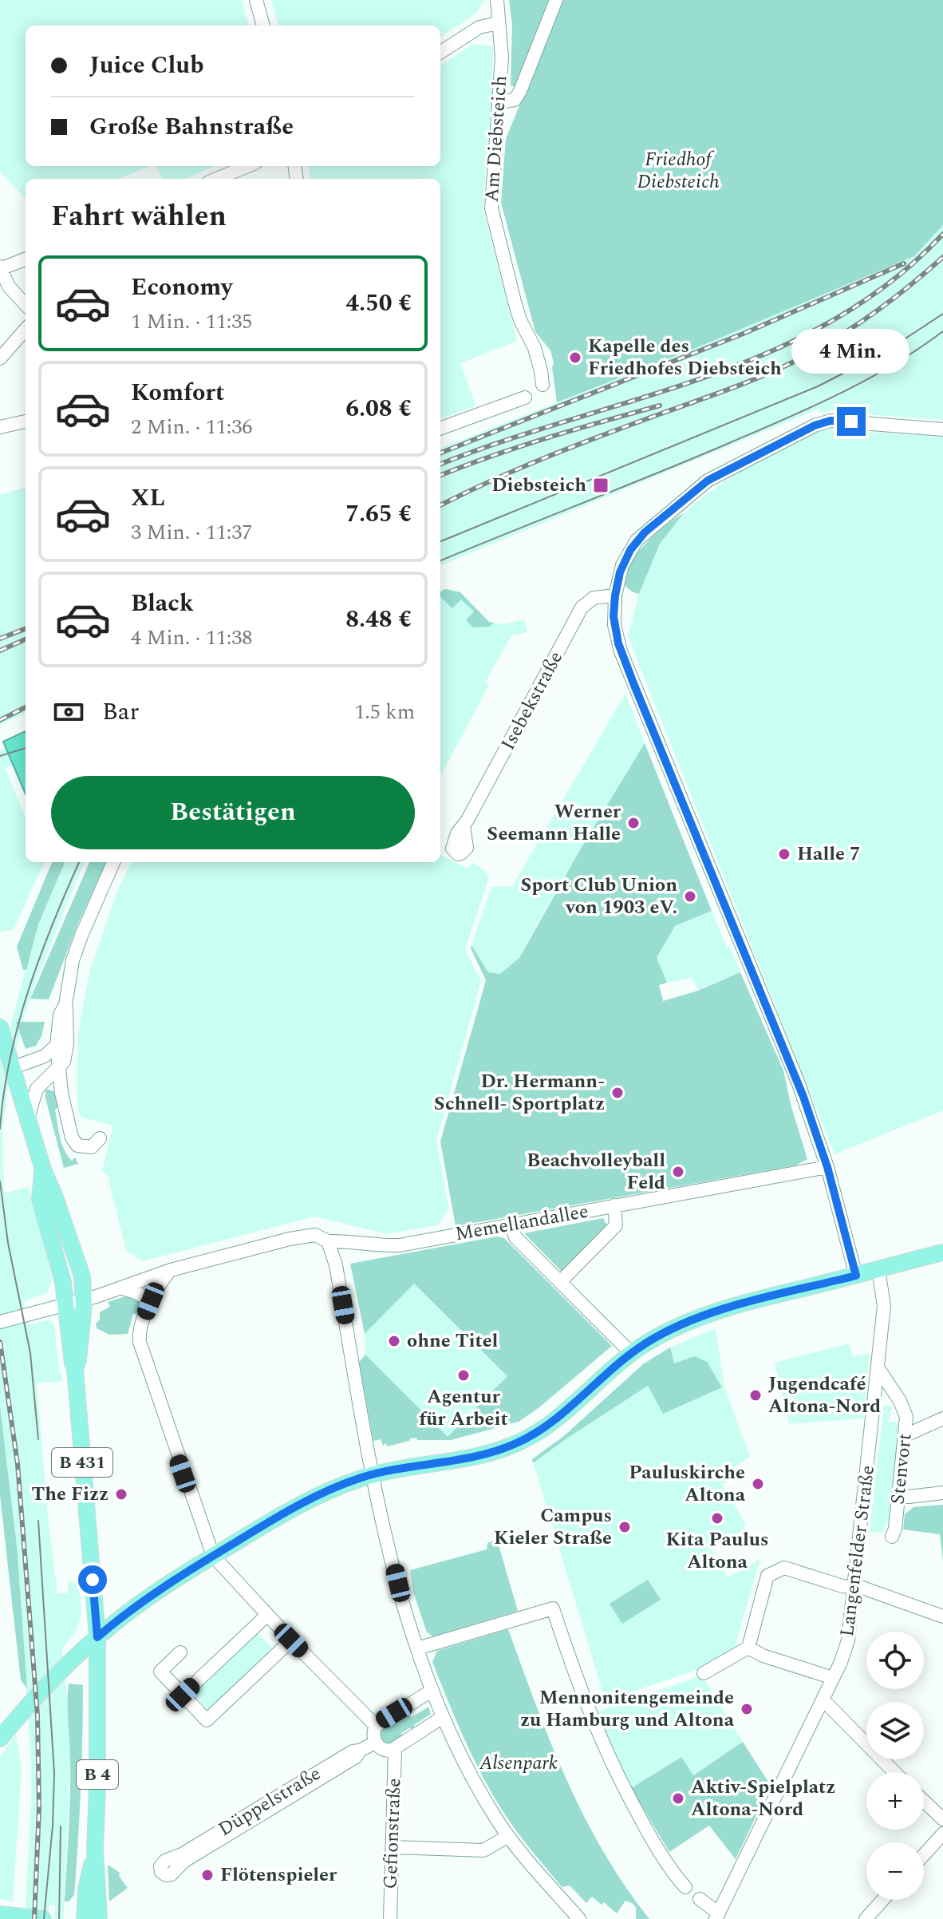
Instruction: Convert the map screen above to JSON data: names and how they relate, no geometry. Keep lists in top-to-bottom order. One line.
{"streets":{"main road":["B 431","B 4"],"street":["Am Diebsteich","Isebekstraße","Memellandallee","Stenvort","Langenfelder Straße","Düppelstraße","Gefionstraße"]},"crossings":[["Memellandallee","B 431"],["B 431","B 4"],["Stenvort","Langenfelder Straße"]],"parks":["Friedhof Diebsteich","Alsenpark"],"places":{"other":["Kapelle des Friedhofes Diebsteich","Werner Seemann Halle","Halle 7","Sport Club Union von 1903 eV.","Dr. Hermann- Schnell- Sportplatz","Beachvolleyball Feld","ohne Titel","Agentur für Arbeit","Jugendcafé Altona-Nord","Pauluskirche Altona","The Fizz","Kita Paulus Altona","Campus Kieler Straße","Mennonitengemeinde zu Hamburg und Altona","Aktiv-Spielplatz Altona-Nord","Flötenspieler"],"transit":["Diebsteich"]},"page":{"banner":["Juice Club","Große Bahnstraße"],"heading":"Fahrt wählen","list":[{"name":"Economy","note":"1 Min. · 11:35","value":"4.50 €"},{"name":"Komfort","note":"2 Min. · 11:36","value":"6.08 €"},{"name":"XL","note":"3 Min. · 11:37","value":"7.65 €"},{"name":"Black","note":"4 Min. · 11:38","value":"8.48 €"}],"bubble":"4 Min.","pay":["Bar","1.5 km"],"buttons":"Bestätigen","map_buttons":["+","−"]}}
